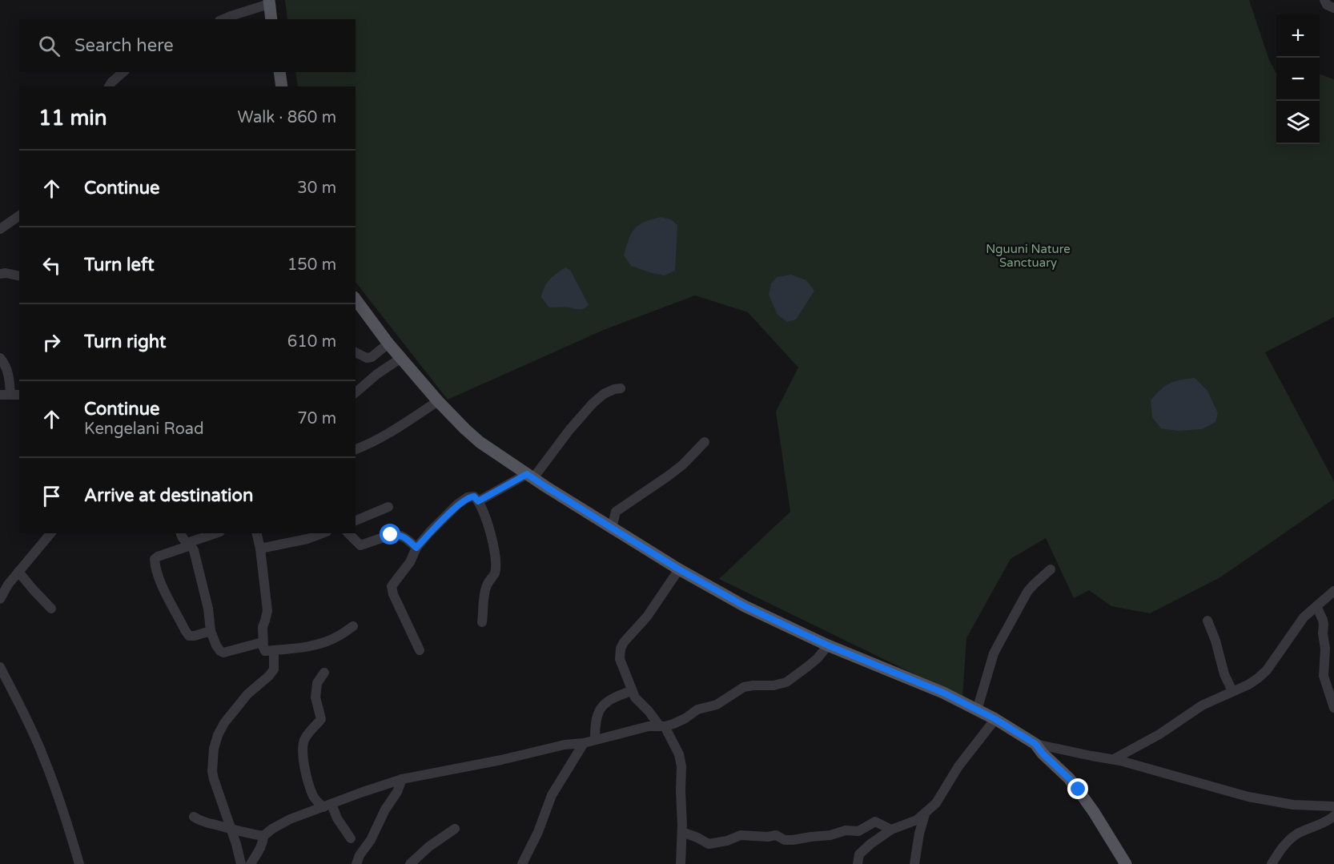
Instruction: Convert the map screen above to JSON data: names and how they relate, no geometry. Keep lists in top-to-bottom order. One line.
{"parks":["Nguuni Nature Sanctuary"],"page":{"map_buttons":["+","−"],"search":"Search here","heading":["11 min","Walk · 860 m"],"list":[["Continue","30 m"],["Turn left","150 m"],["Turn right","610 m"],["Continue","Kengelani Road","70 m"],"Arrive at destination"]}}
